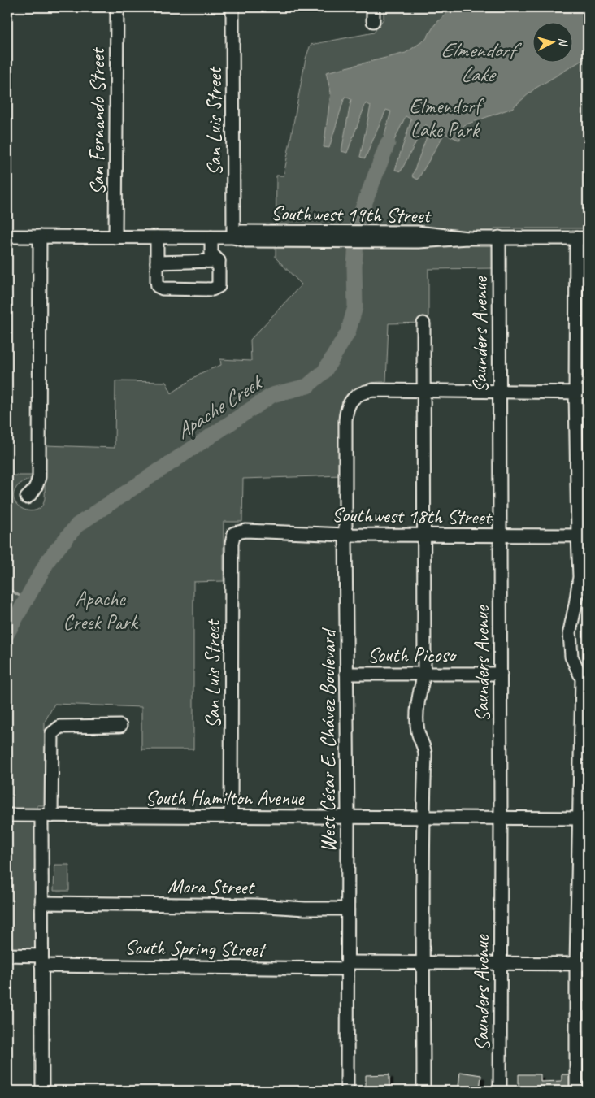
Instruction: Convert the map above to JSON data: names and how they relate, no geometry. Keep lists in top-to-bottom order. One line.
{"streets":{"street":["San Fernando Street","San Luis Street","Southwest 19th Street","Saunders Avenue","Southwest 18th Street","South Picoso","West César E. Chávez Boulevard","South Hamilton Avenue","Mora Street","South Spring Street"]},"crossings":[["San Fernando Street","Southwest 19th Street"],["San Luis Street","Southwest 19th Street"],["San Luis Street","Southwest 18th Street"],["San Luis Street","South Hamilton Avenue"],["Southwest 19th Street","Saunders Avenue"],["Saunders Avenue","Southwest 18th Street"],["Saunders Avenue","South Picoso"],["Saunders Avenue","South Hamilton Avenue"],["Saunders Avenue","South Spring Street"],["Southwest 18th Street","West César E. Chávez Boulevard"],["South Picoso","West César E. Chávez Boulevard"],["West César E. Chávez Boulevard","South Hamilton Avenue"],["West César E. Chávez Boulevard","Mora Street"],["West César E. Chávez Boulevard","South Spring Street"]],"water":["Elmendorf Lake","Apache Creek"],"parks":["Elmendorf Lake Park","Apache Creek Park"],"north":"right"}
